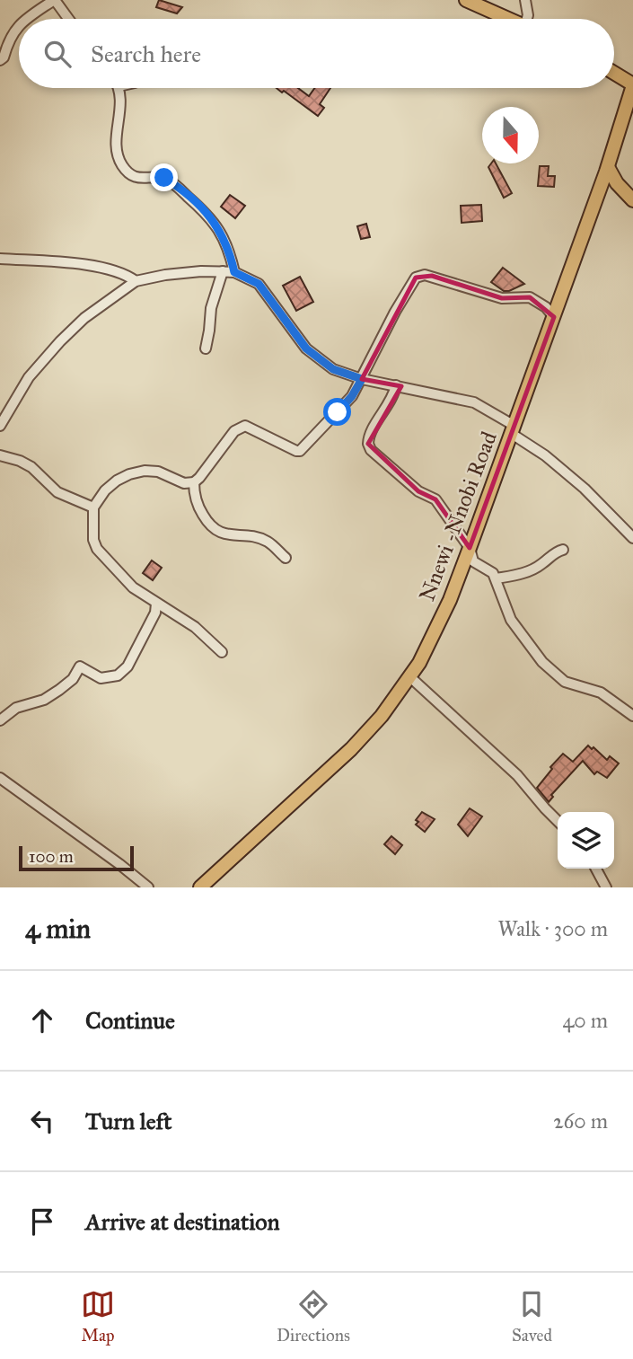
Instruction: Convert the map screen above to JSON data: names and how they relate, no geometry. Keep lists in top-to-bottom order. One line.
{"streets":{"main road":["Nnewi -Nnobi Road"]},"scale_bar":"100 m","north":"bottom","page":{"search":"Search here","scale":"100 m","heading":["4 min","Walk · 300 m"],"list":[["Continue","40 m"],["Turn left","260 m"],"Arrive at destination"],"nav":["Map","Directions","Saved"]}}
